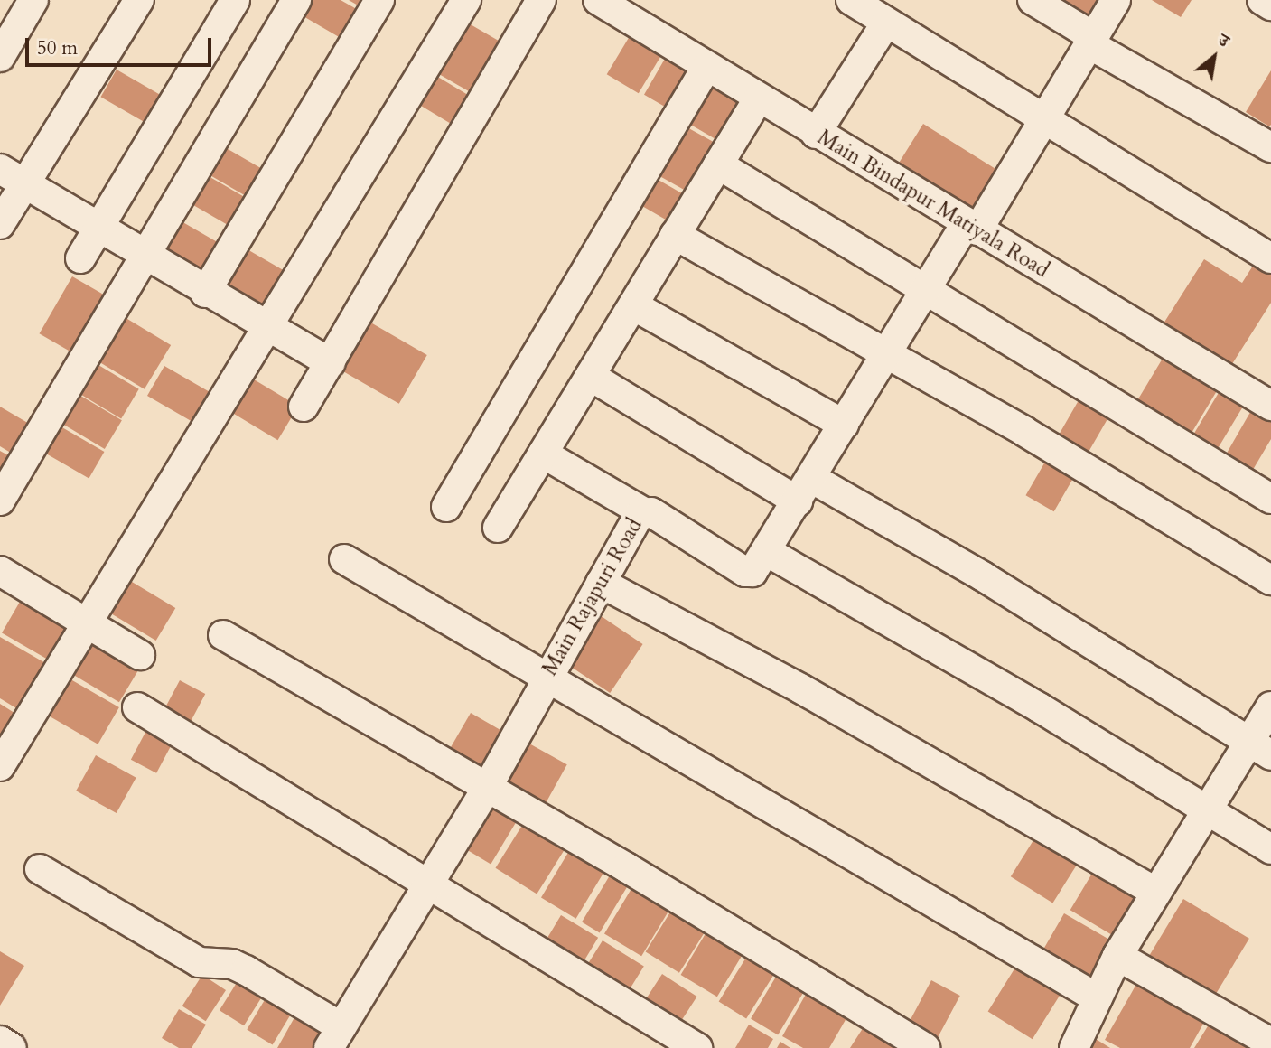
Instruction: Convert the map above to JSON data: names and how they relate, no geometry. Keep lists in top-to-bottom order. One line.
{"streets":{"street":["Main Bindapur Matiyala Road","Main Rajapuri Road"]},"crossings":[["Main Bindapur Matiyala Road","Main Rajapuri Road"]],"scale_bar":"50 m","north":"top right"}
